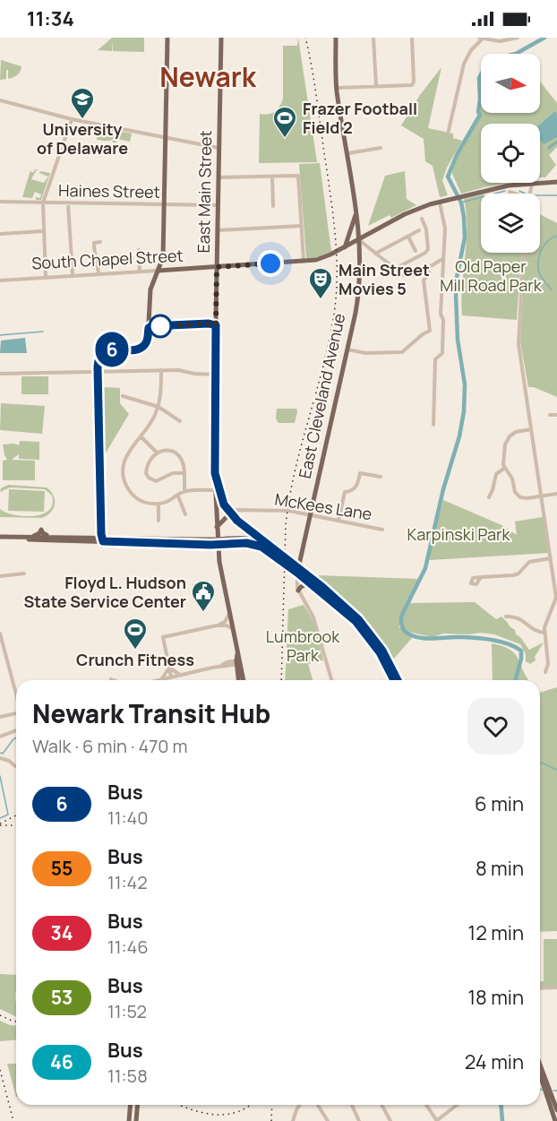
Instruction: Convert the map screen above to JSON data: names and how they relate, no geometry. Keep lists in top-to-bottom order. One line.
{"streets":{"main road":["East Main Street","South Chapel Street","East Cleveland Avenue"],"street":["Haines Street","McKees Lane"]},"crossings":[["Haines Street","East Main Street"],["East Main Street","South Chapel Street"],["South Chapel Street","East Cleveland Avenue"],["East Cleveland Avenue","McKees Lane"]],"districts":["Newark"],"parks":["Old Paper Mill Road Park","Karpinski Park","Lumbrook Park"],"places":{"school or university":["University of Delaware"],"sports":["Frazer Football Field 2","Crunch Fitness"],"theatre":["Main Street Movies 5"],"public building":["Floyd L. Hudson State Service Center"]},"lines":["bus line 6"],"north":"right","page":{"status":"11:34","on_map":"6","heading":["Newark Transit Hub","Walk · 6 min · 470 m"],"list":[{"mark":"6","name":"Bus","note":"11:40","value":"6 min"},{"mark":"55","name":"Bus","note":"11:42","value":"8 min"},{"mark":"34","name":"Bus","note":"11:46","value":"12 min"},{"mark":"53","name":"Bus","note":"11:52","value":"18 min"},{"mark":"46","name":"Bus","note":"11:58","value":"24 min"}]}}
